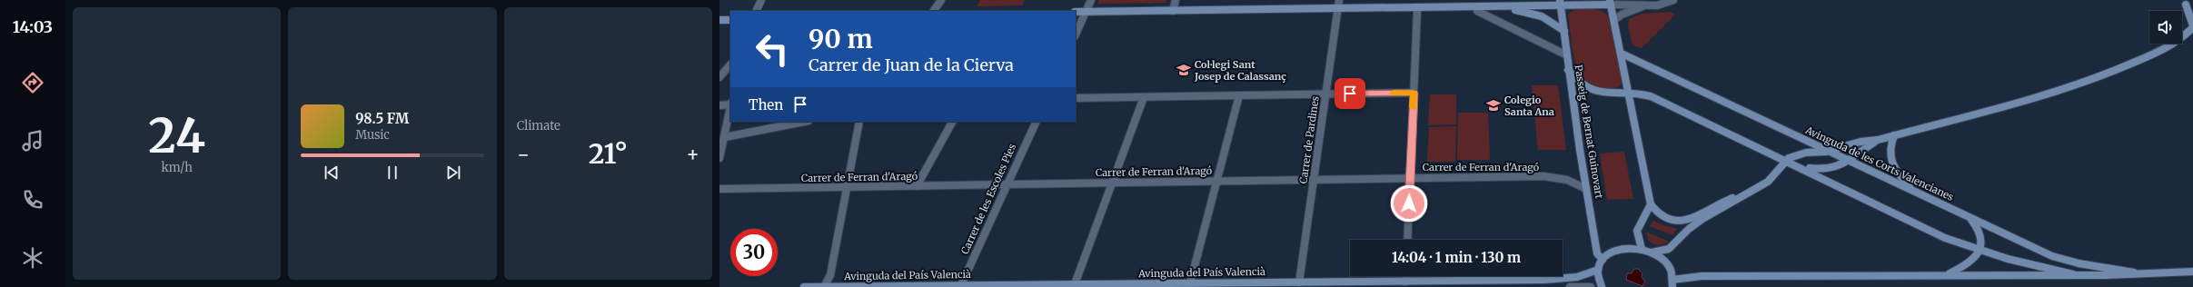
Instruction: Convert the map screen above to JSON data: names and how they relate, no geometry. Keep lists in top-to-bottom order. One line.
{"streets":{"street":["Passeig de Bernat Guinovart","Carrer de Pardines","Avinguda de les Corts Valencianes","Carrer de Ferran d'Aragó","Carrer de les Escoles Pies","Avinguda del País Valencià"]},"crossings":[["Passeig de Bernat Guinovart","Carrer de Ferran d'Aragó"],["Carrer de Pardines","Carrer de Ferran d'Aragó"],["Carrer de Pardines","Avinguda del País Valencià"],["Carrer de Ferran d'Aragó","Carrer de les Escoles Pies"],["Carrer de les Escoles Pies","Avinguda del País Valencià"]],"places":{"school or university":["Col·legi Sant Josep de Calassanç","Colegio Santa Ana"]},"page":{"tabs":"14:03","tile":[["24","km/h"],"Climate"],"turn":["90 m","Carrer de Juan de la Cierva"],"then":"Then","song":["98.5 FM","Music"],"heat":["−","21°","+"],"limit":"30","trip":"14:04 · 1 min · 130 m"}}
